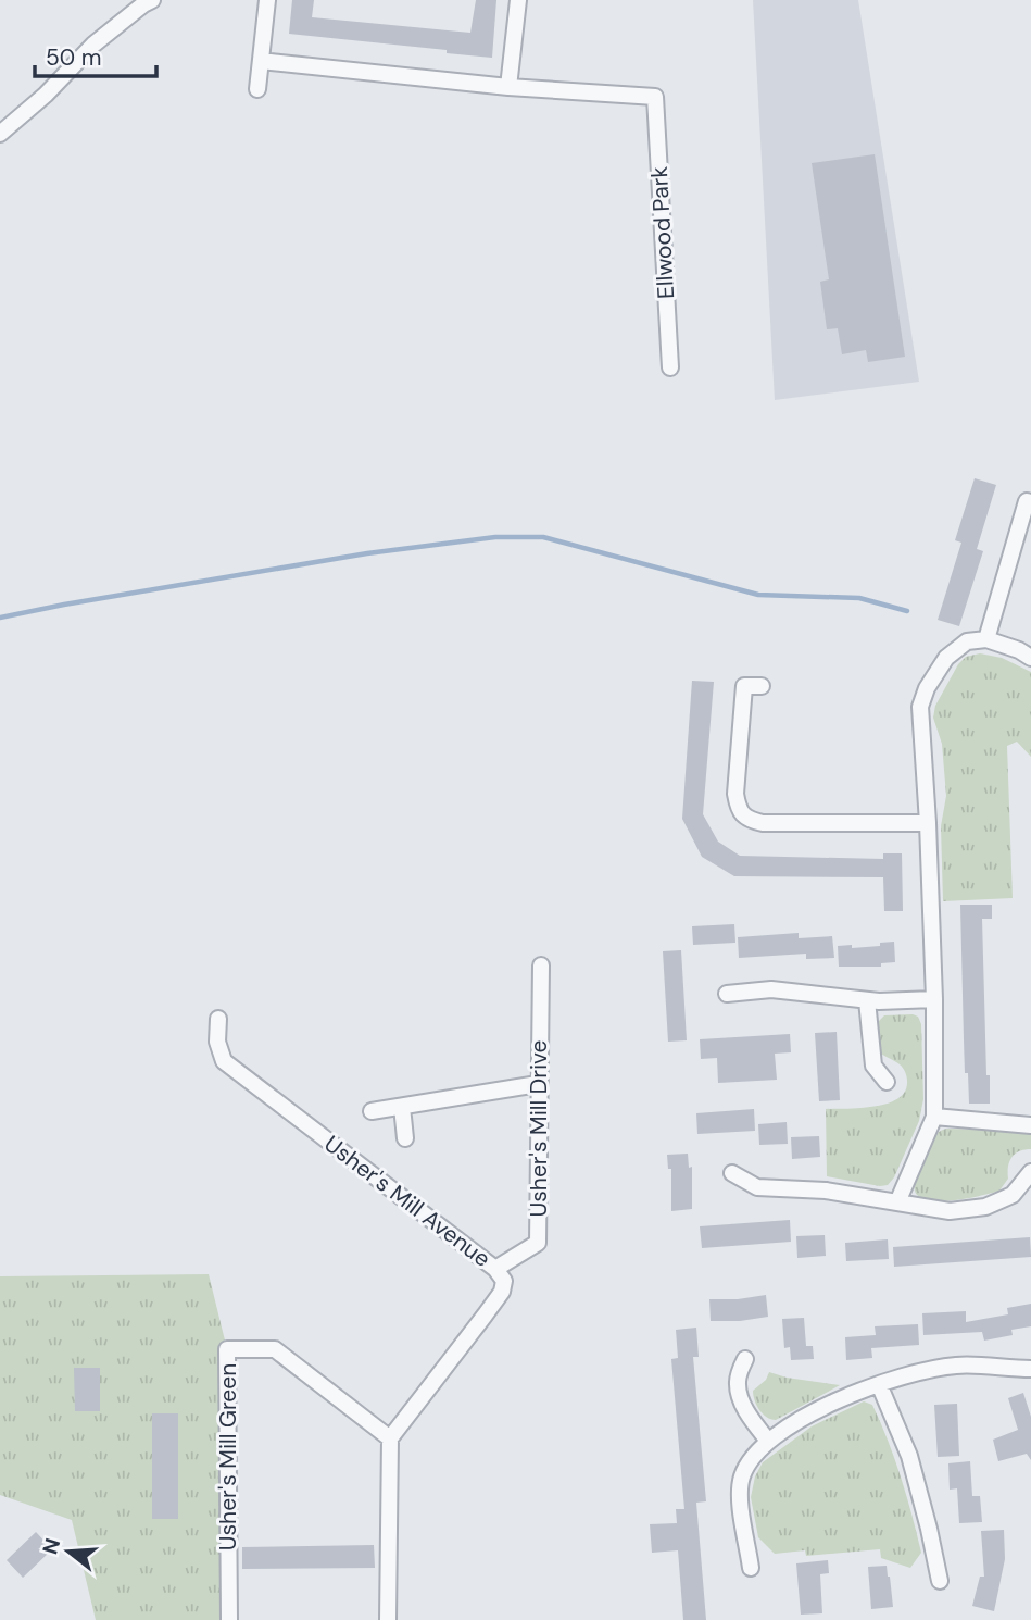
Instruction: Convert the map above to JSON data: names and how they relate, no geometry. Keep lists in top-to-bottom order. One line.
{"streets":{"street":["Ellwood Park","Usher's Mill Drive","Usher's Mill Avenue","Usher's Mill Green"]},"crossings":[["Usher's Mill Drive","Usher's Mill Avenue"],["Usher's Mill Avenue","Usher's Mill Green"]],"scale_bar":"50 m","north":"left"}
